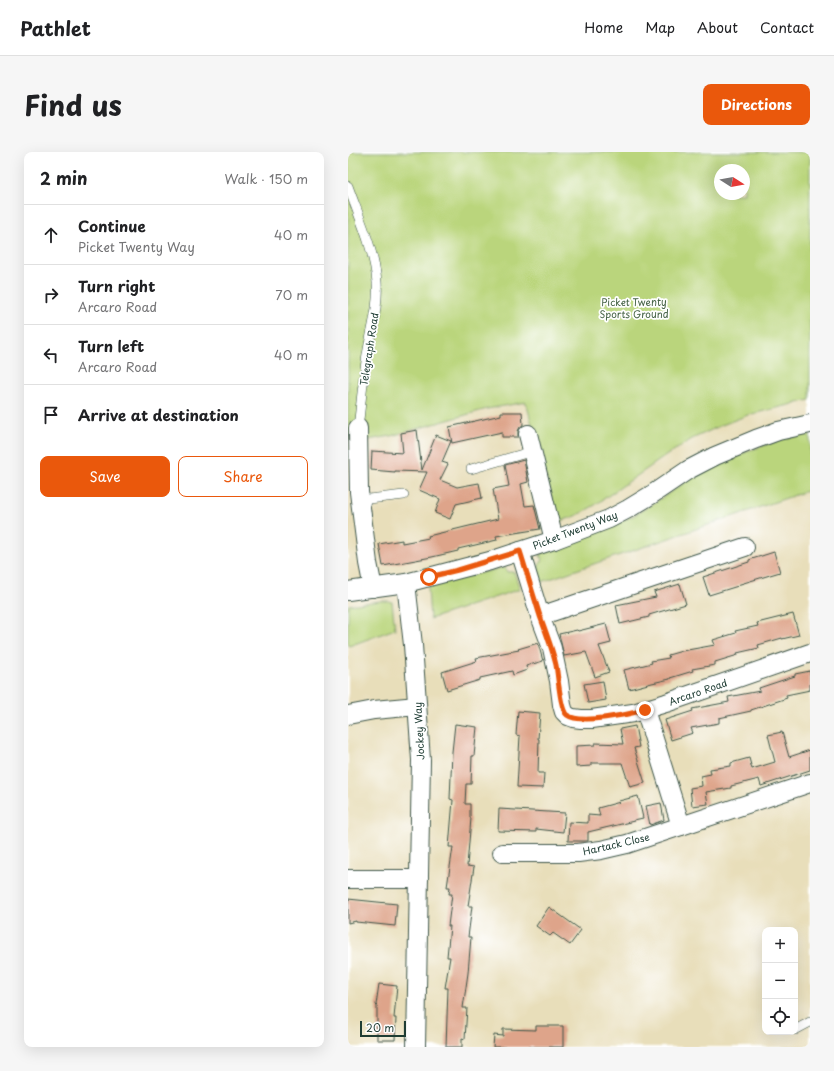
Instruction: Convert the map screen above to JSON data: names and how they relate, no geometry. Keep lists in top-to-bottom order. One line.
{"streets":{"street":["Telegraph Road","Picket Twenty Way","Arcaro Road","Jockey Way","Hartack Close"]},"crossings":[["Telegraph Road","Picket Twenty Way"],["Picket Twenty Way","Arcaro Road"],["Picket Twenty Way","Jockey Way"]],"parks":["Picket Twenty Sports Ground"],"scale_bar":"20 m","north":"right","page":{"header":"Pathlet","nav":["Home","Map","About","Contact"],"title":"Find us","buttons":["Directions",["Save","Share"]],"heading":["2 min","Walk · 150 m"],"list":[["Continue","Picket Twenty Way","40 m"],["Turn right","Arcaro Road","70 m"],["Turn left","Arcaro Road","40 m"],"Arrive at destination"],"map_buttons":["+","−"],"scale":"20 m"}}
